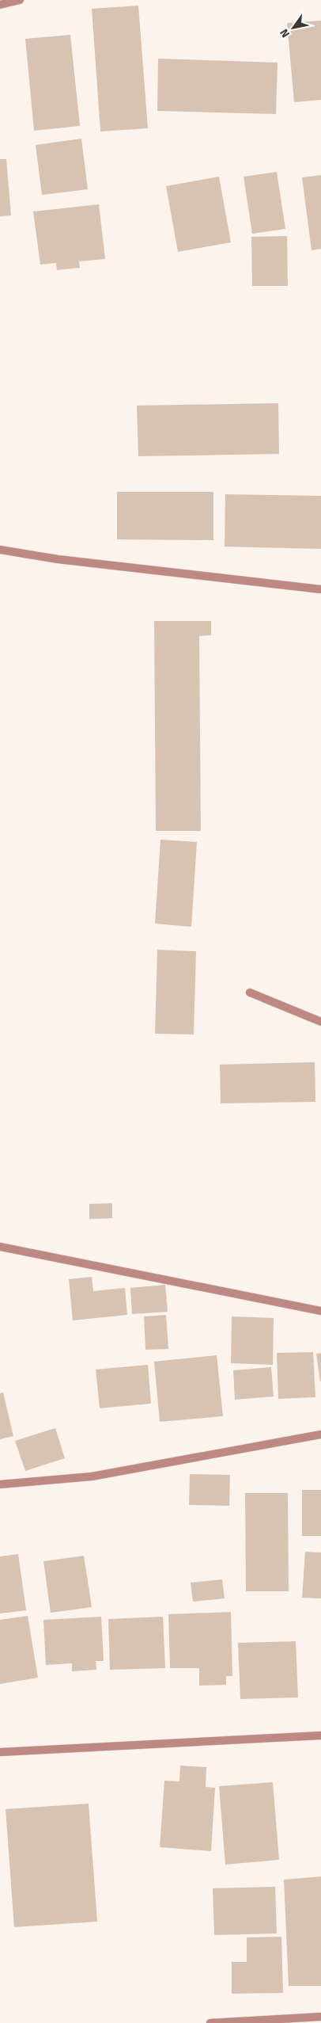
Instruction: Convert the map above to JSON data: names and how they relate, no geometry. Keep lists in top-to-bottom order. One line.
{"north":"bottom left"}
